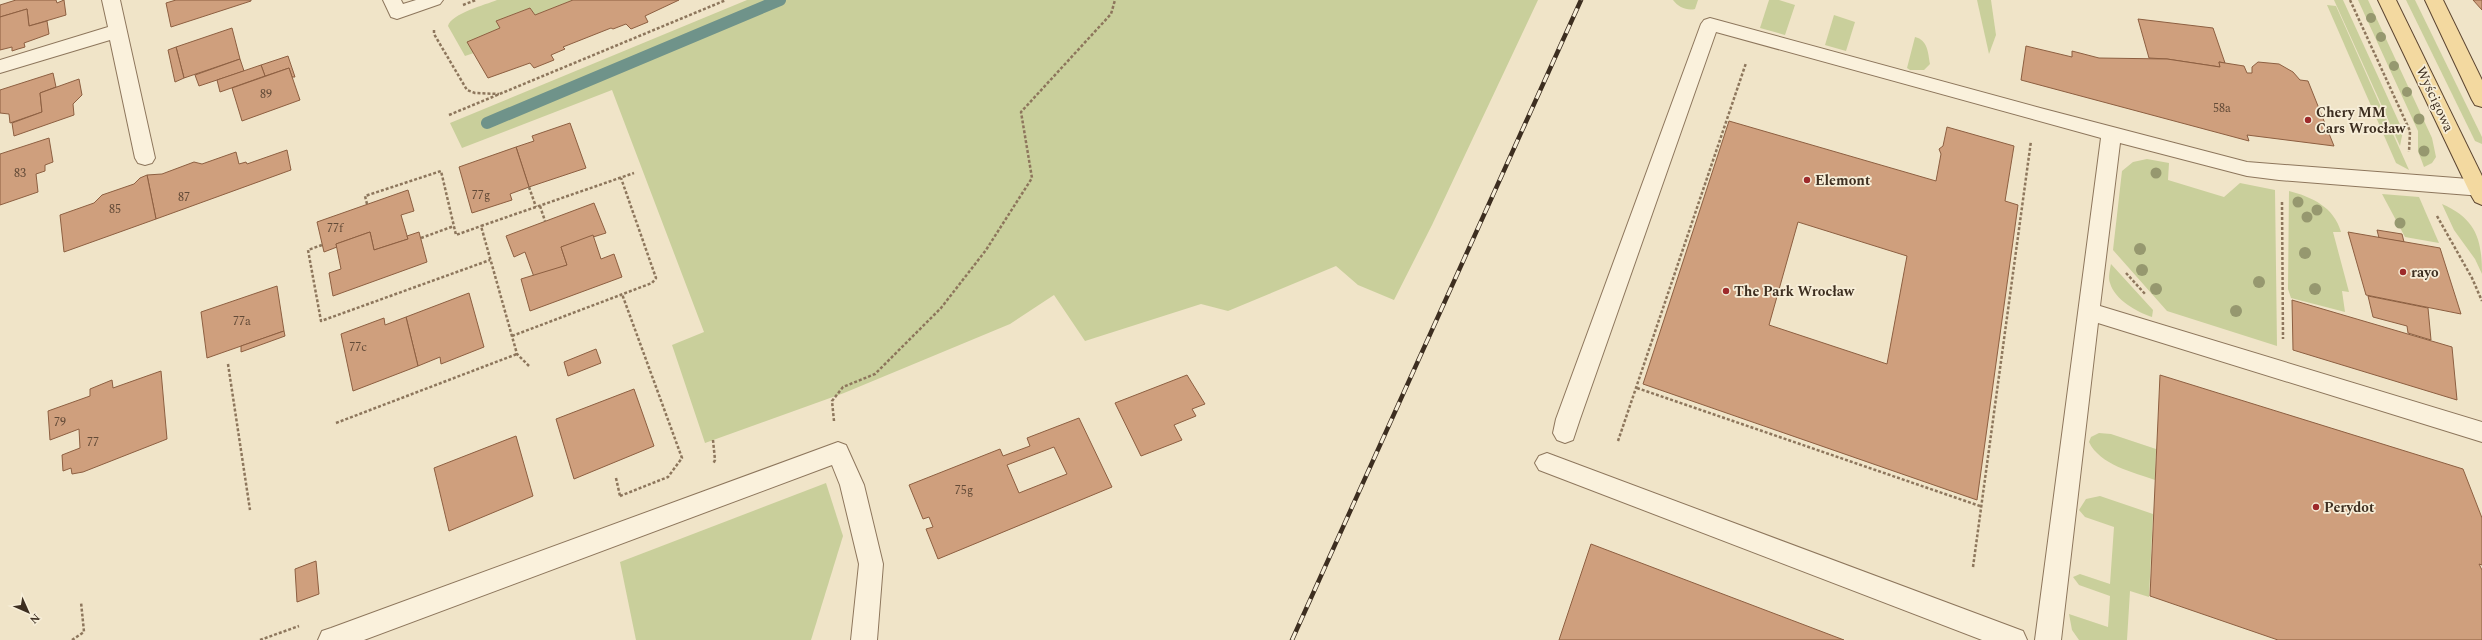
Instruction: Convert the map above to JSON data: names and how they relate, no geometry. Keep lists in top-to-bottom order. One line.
{"streets":{"main road":["Wyścigowa"]},"places":["Chery MM Cars Wrocław","Elemont","rayo","The Park Wrocław","Perydot"],"house_numbers":["89","58a","83","77g","87","85","77f","77a","77c","79","77","75g"],"north":"bottom right"}
